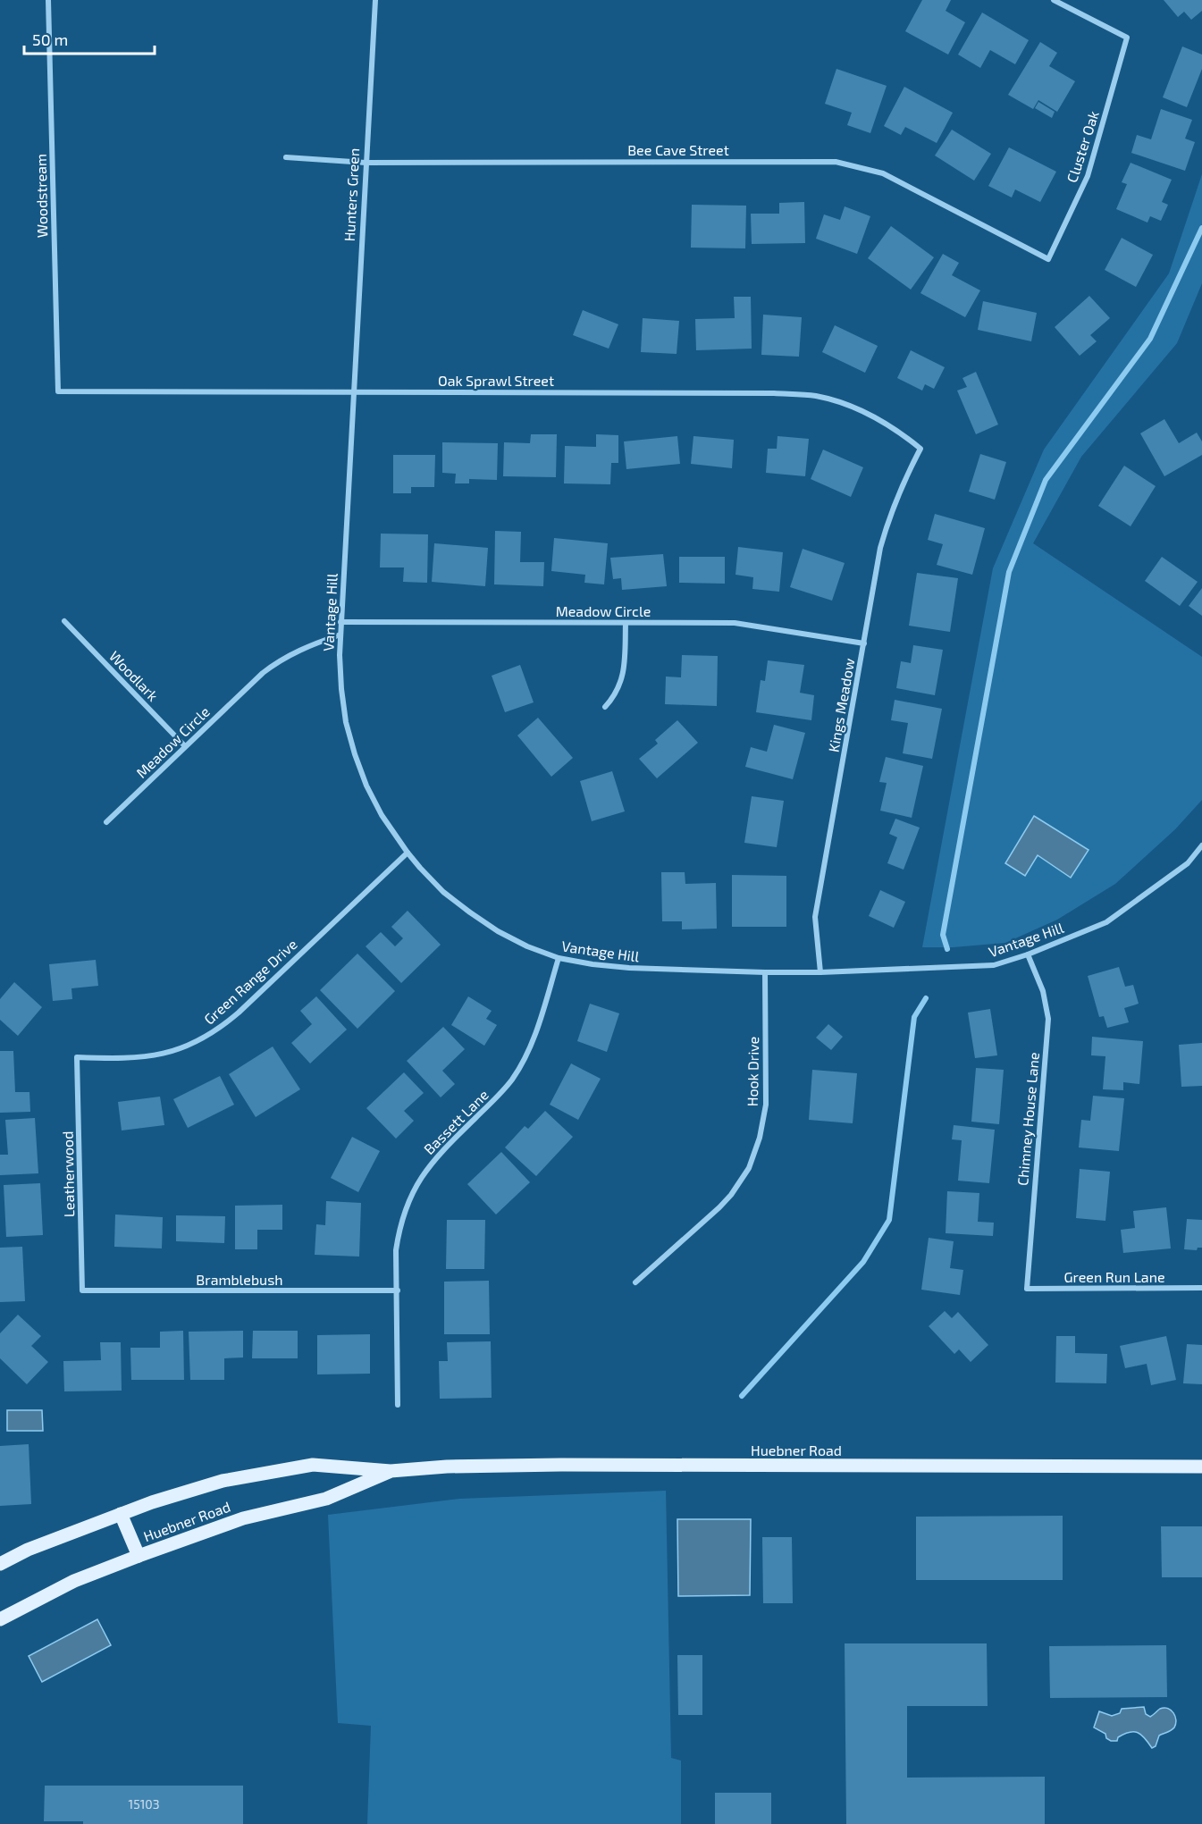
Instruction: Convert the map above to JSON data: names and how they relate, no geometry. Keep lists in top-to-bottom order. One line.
{"streets":{"main road":["Huebner Road"],"street":["Cluster Oak","Bee Cave Street","Hunters Green","Woodstream","Oak Sprawl Street","Meadow Circle","Vantage Hill","Woodlark","Kings Meadow","Green Range Drive","Hook Drive","Chimney House Lane","Bassett Lane","Leatherwood","Green Run Lane","Bramblebush"]},"crossings":[["Cluster Oak","Bee Cave Street"],["Bee Cave Street","Hunters Green"],["Hunters Green","Oak Sprawl Street"],["Hunters Green","Vantage Hill"],["Woodstream","Oak Sprawl Street"],["Oak Sprawl Street","Vantage Hill"],["Oak Sprawl Street","Kings Meadow"],["Meadow Circle","Vantage Hill"],["Meadow Circle","Woodlark"],["Meadow Circle","Kings Meadow"],["Vantage Hill","Kings Meadow"],["Vantage Hill","Green Range Drive"],["Vantage Hill","Hook Drive"],["Vantage Hill","Chimney House Lane"],["Vantage Hill","Bassett Lane"],["Green Range Drive","Leatherwood"],["Chimney House Lane","Green Run Lane"],["Bassett Lane","Bramblebush"],["Leatherwood","Bramblebush"]],"house_numbers":["15103"],"scale_bar":"50 m"}
